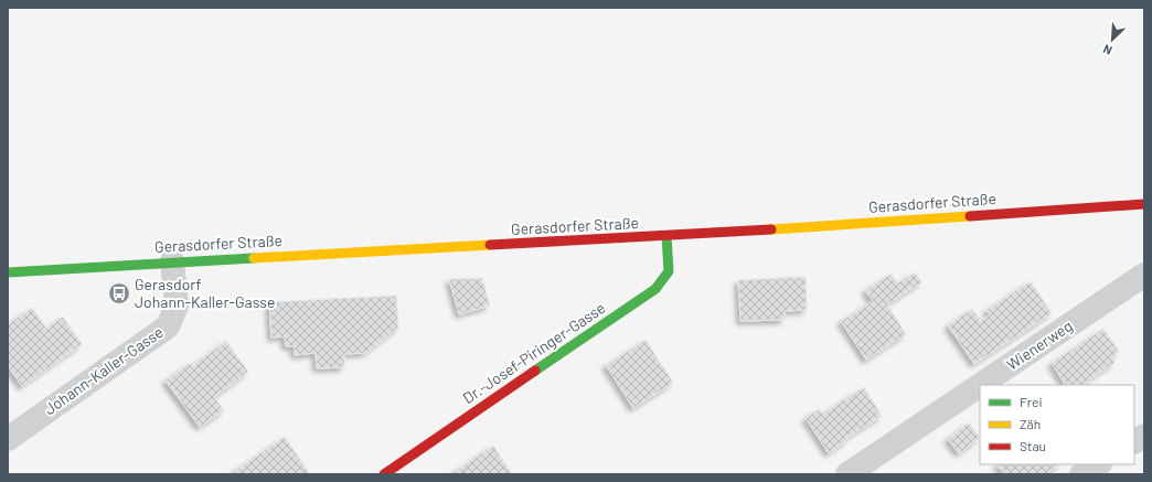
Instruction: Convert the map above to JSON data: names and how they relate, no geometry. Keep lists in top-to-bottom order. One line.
{"streets":{"main road":["Gerasdorfer Straße","Dr.-Josef-Piringer-Gasse"],"street":["Wienerweg","Johann-Kaller-Gasse"]},"crossings":[["Gerasdorfer Straße","Dr.-Josef-Piringer-Gasse"],["Gerasdorfer Straße","Johann-Kaller-Gasse"]],"places":{"bus stop":["Gerasdorf Johann-Kaller-Gasse"]},"legend":["Frei","Zäh","Stau"],"north":"bottom left"}
